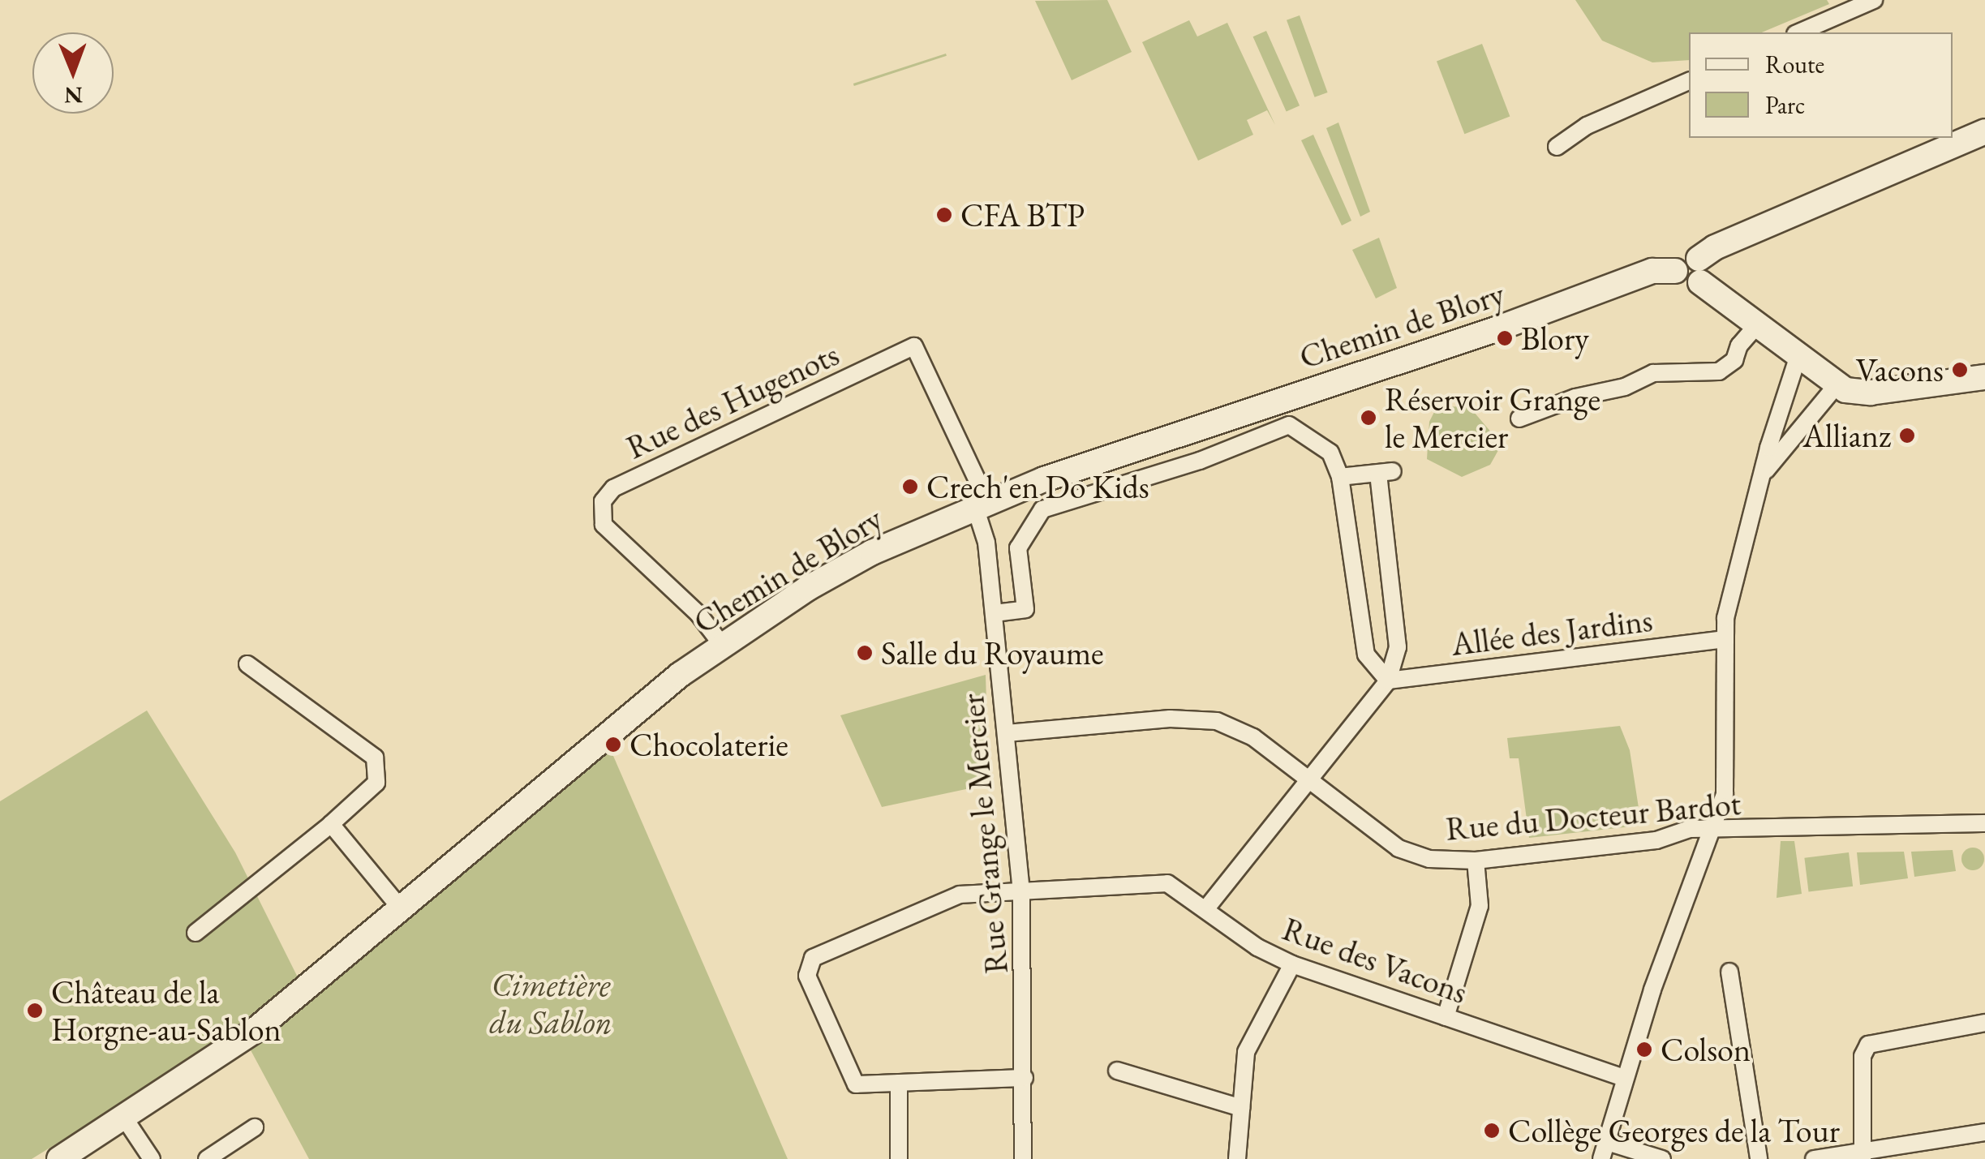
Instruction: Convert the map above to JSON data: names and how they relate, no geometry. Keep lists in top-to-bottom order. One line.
{"streets":{"street":["Chemin de Blory","Rue des Hugenots","Allée des Jardins","Rue du Docteur Bardot","Rue Grange le Mercier","Rue des Vacons"]},"crossings":[["Chemin de Blory","Rue des Hugenots"],["Chemin de Blory","Rue Grange le Mercier"],["Rue des Hugenots","Rue Grange le Mercier"],["Rue du Docteur Bardot","Rue Grange le Mercier"],["Rue Grange le Mercier","Rue des Vacons"]],"parks":["Cimetière du Sablon"],"places":["CFA BTP","Blory","Vacons","Réservoir Grange le Mercier","Allianz","Crech'en Do Kids","Salle du Royaume","Chocolaterie","Château de la Horgne-au-Sablon","Colson","Collège Georges de la Tour"],"legend":["Route","Parc"],"north":"bottom"}
